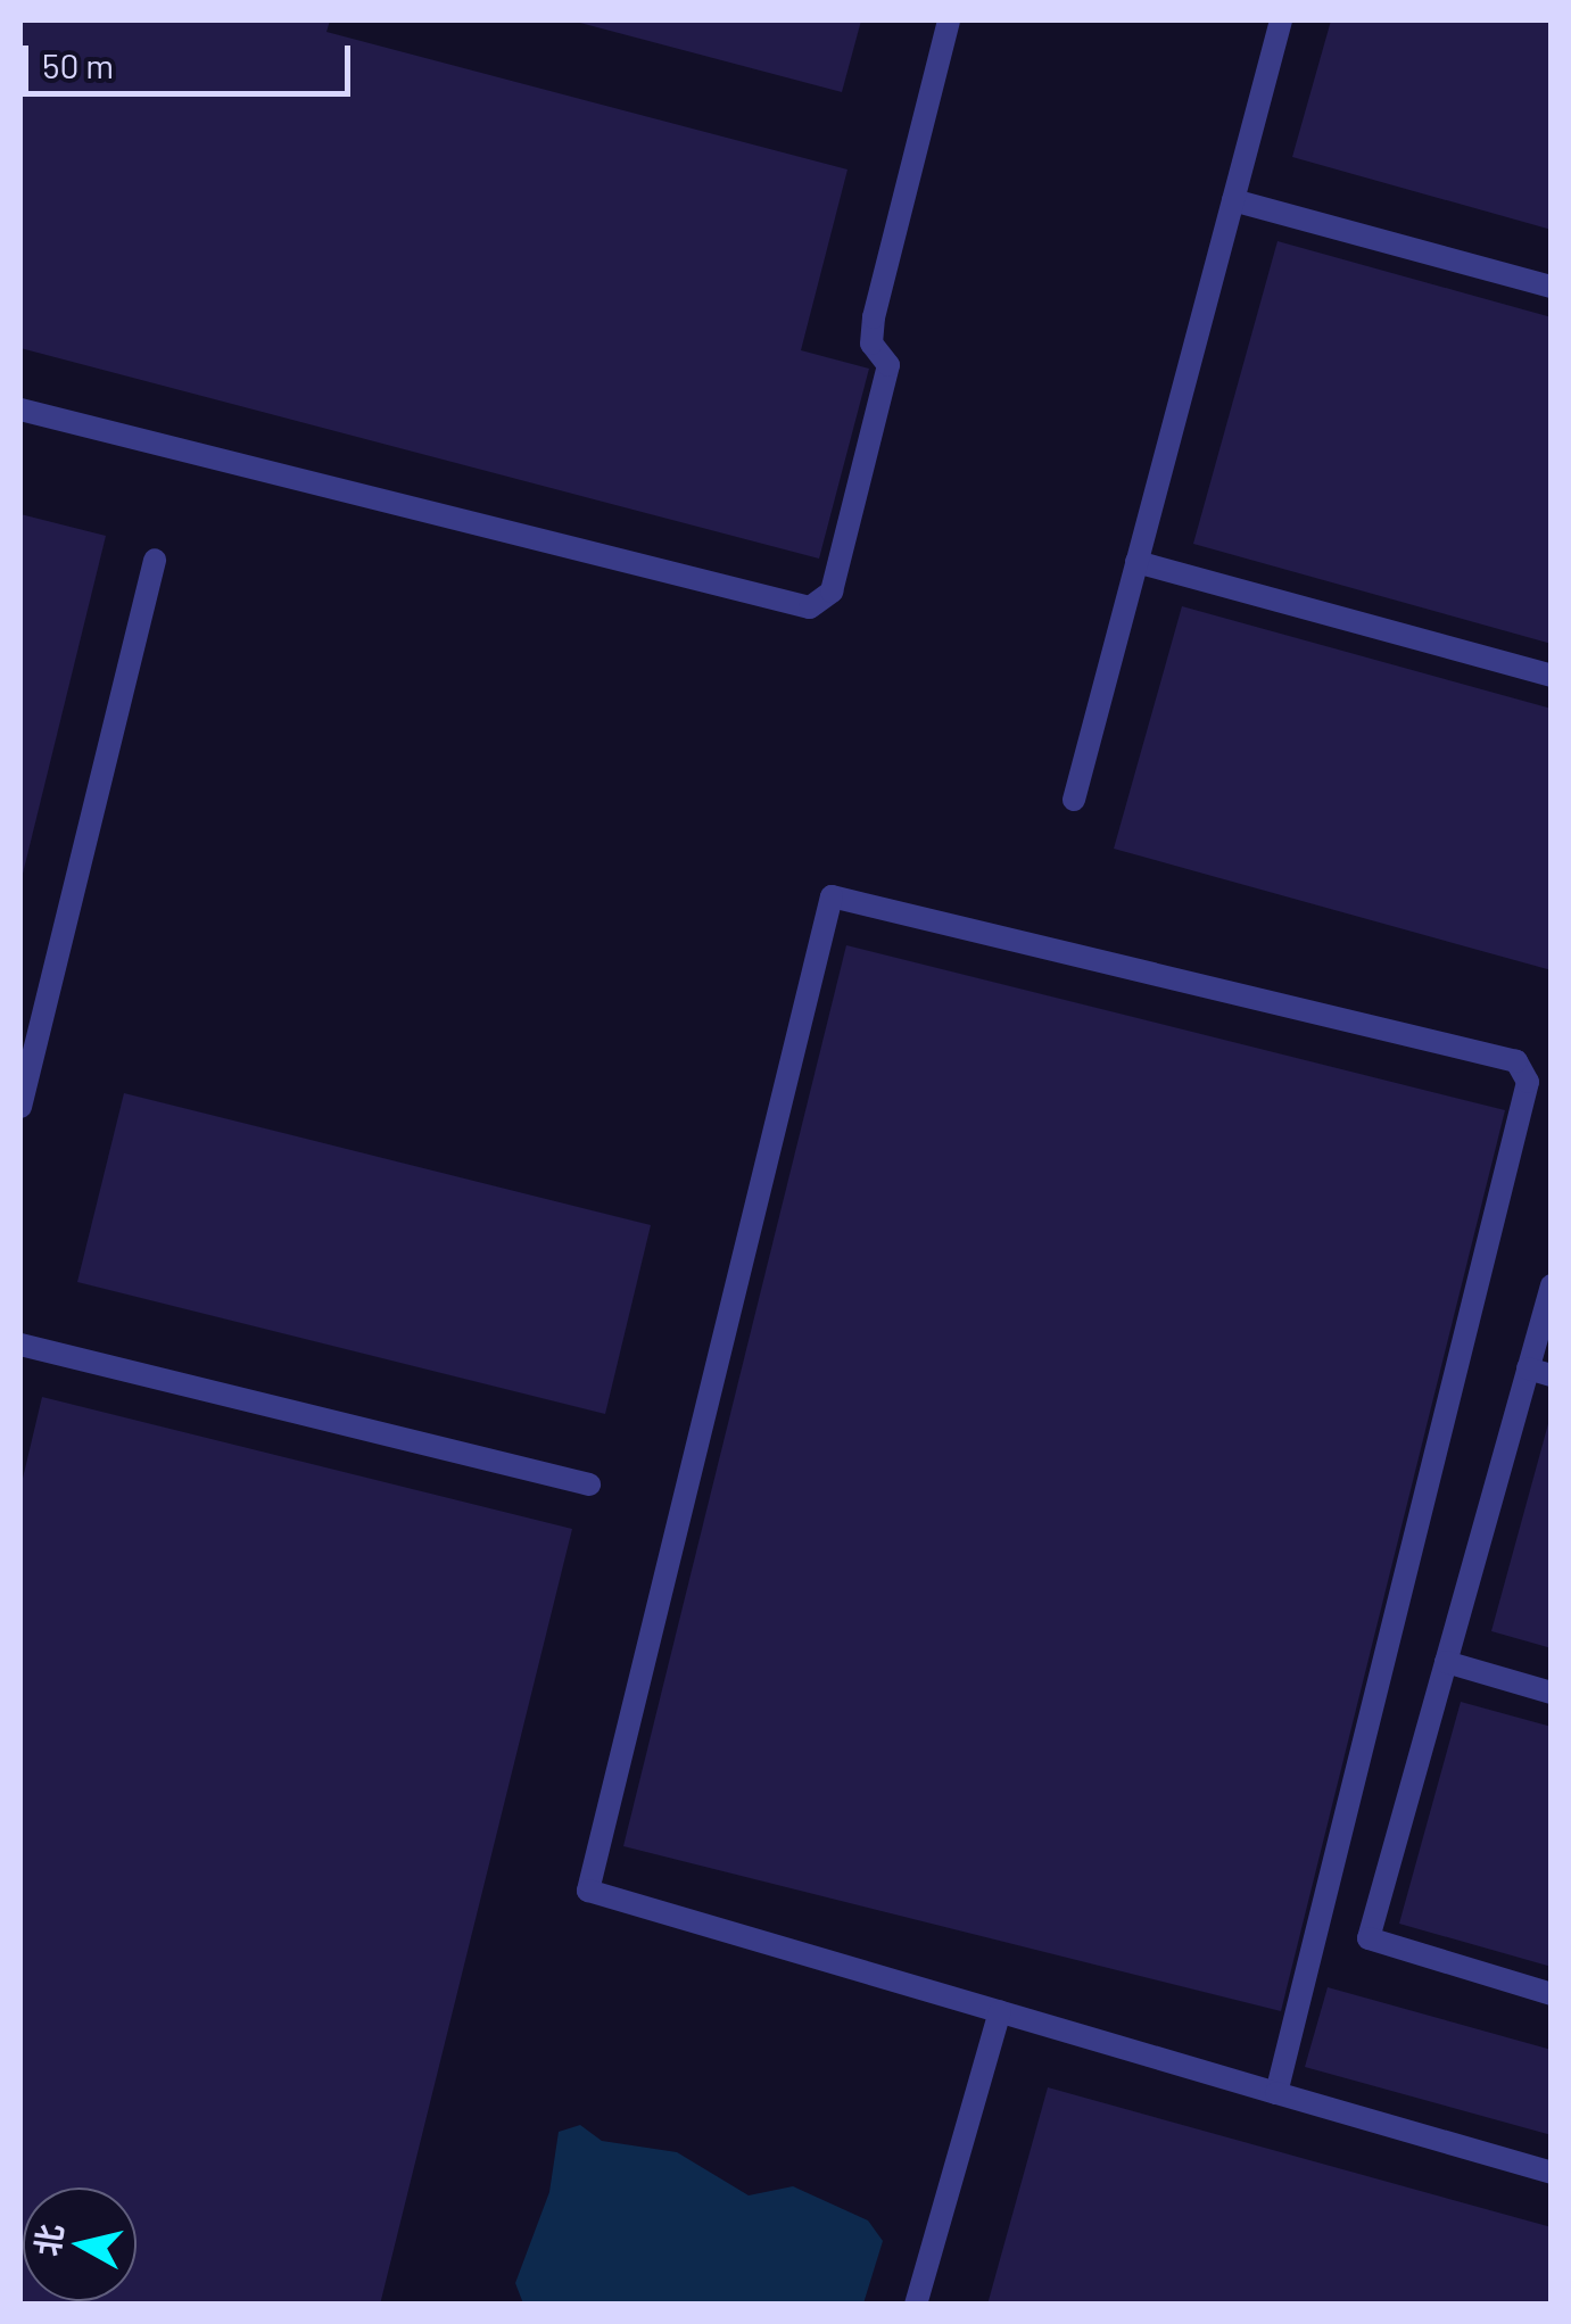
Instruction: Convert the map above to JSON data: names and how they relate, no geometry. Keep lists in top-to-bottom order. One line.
{"scale_bar":"50 m","north":"left"}
